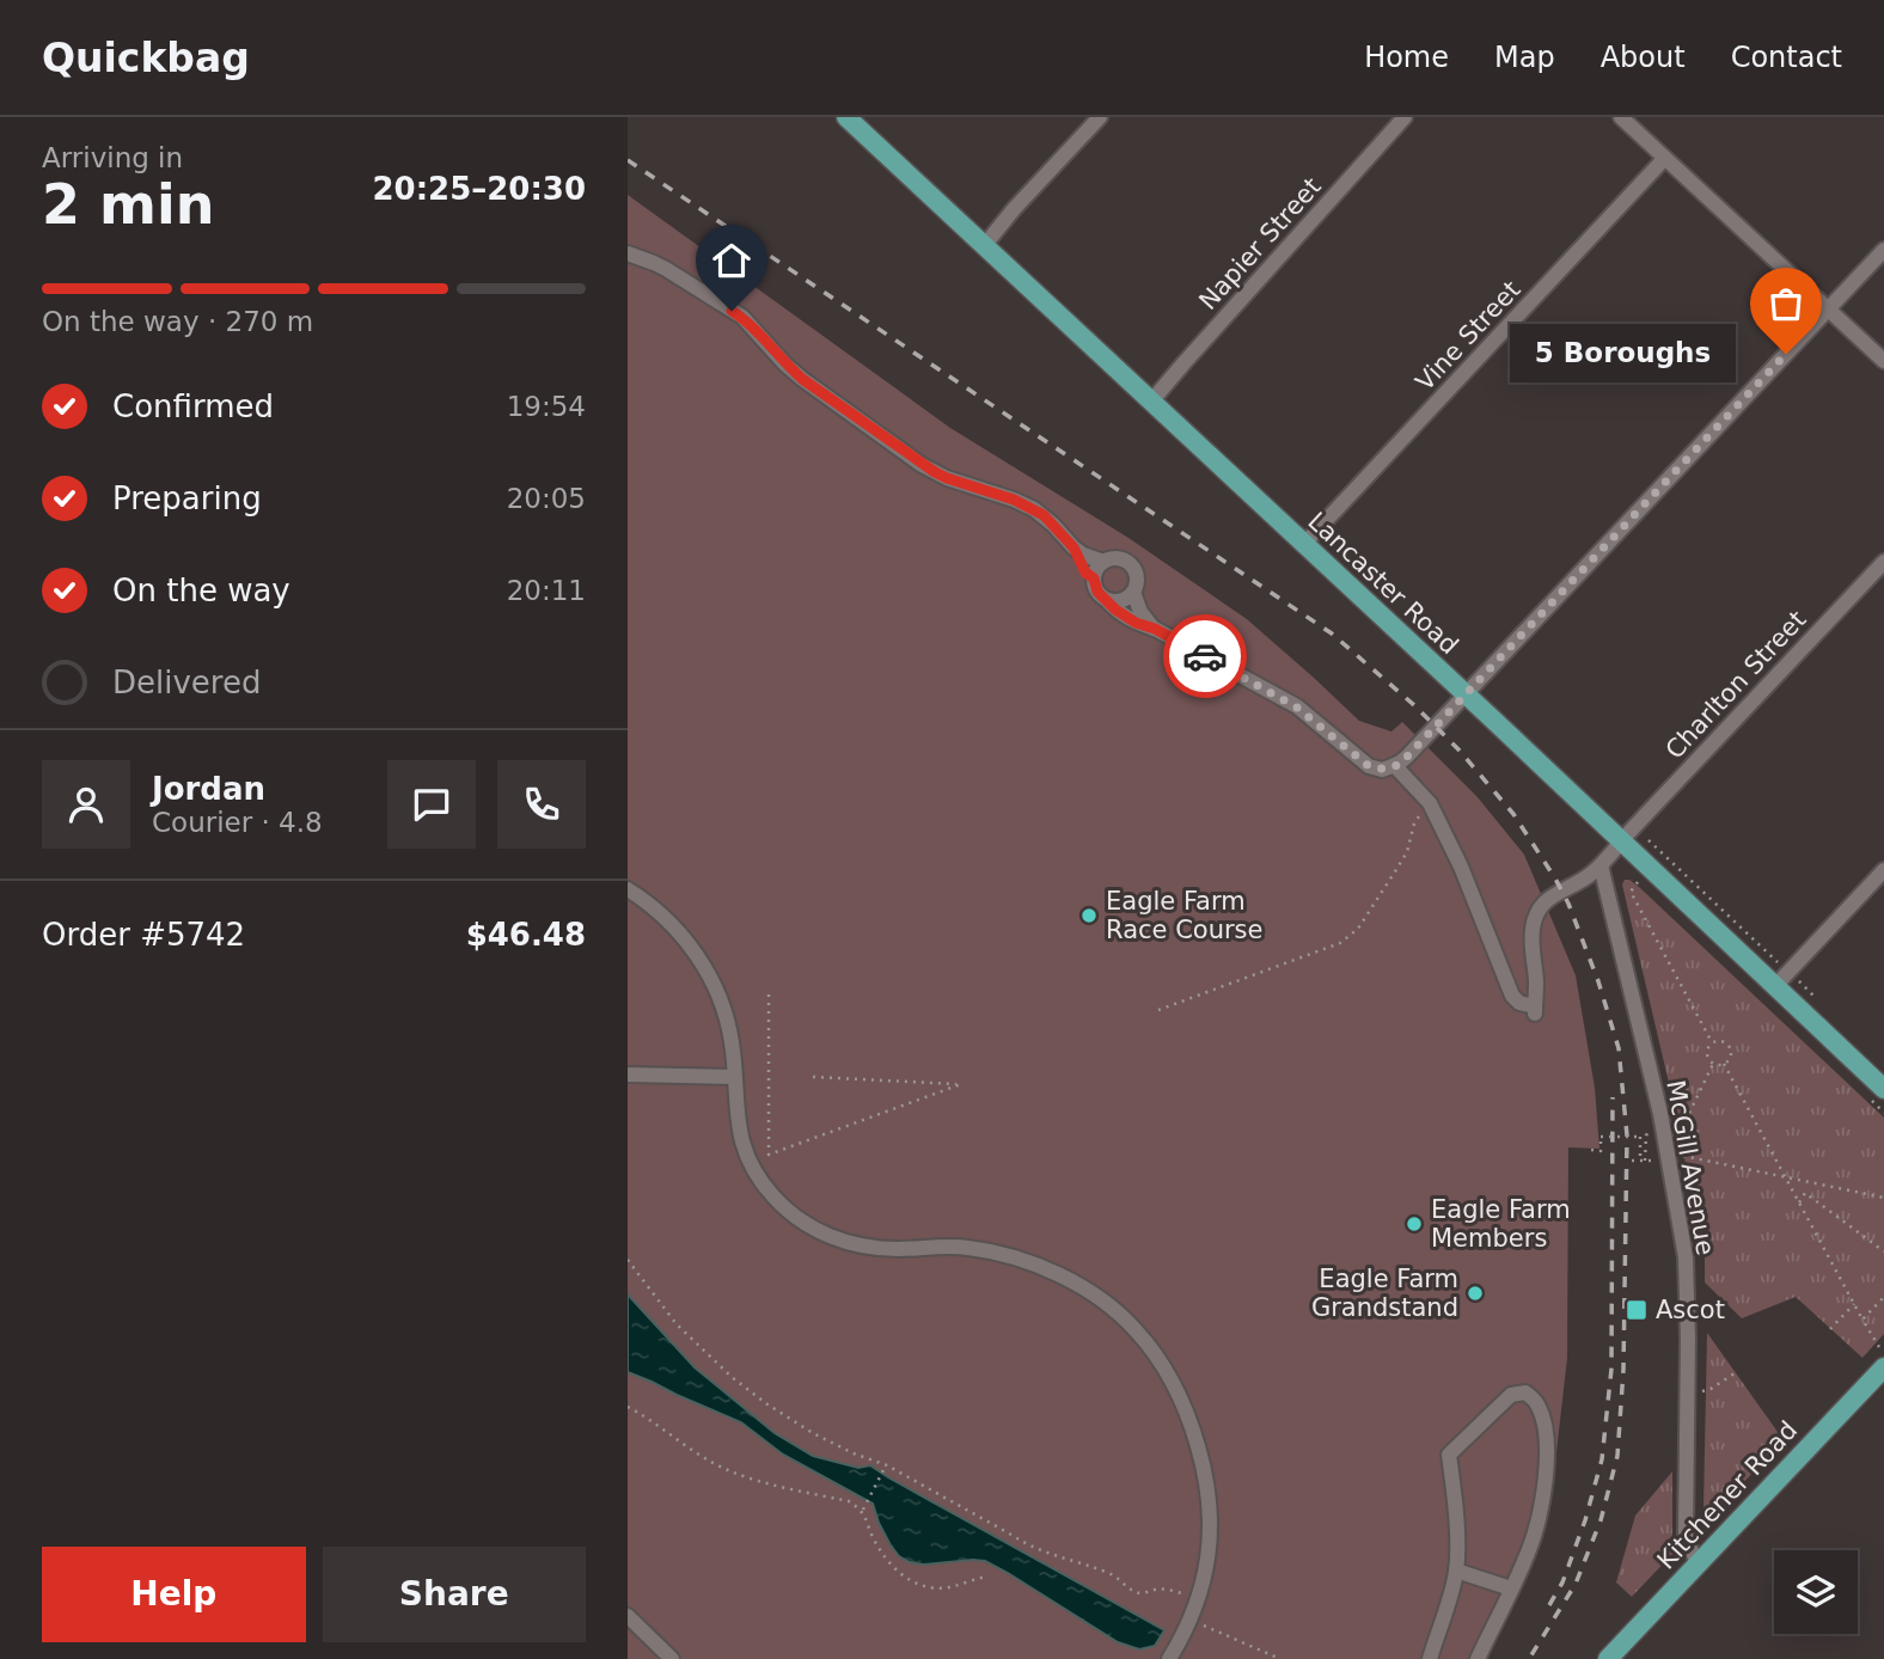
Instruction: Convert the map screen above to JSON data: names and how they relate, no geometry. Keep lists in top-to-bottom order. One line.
{"streets":{"main road":["Lancaster Road","Kitchener Road"],"street":["Napier Street","Vine Street","Charlton Street","McGill Avenue"]},"crossings":[["Napier Street","Lancaster Road"],["Vine Street","Lancaster Road"],["Lancaster Road","Charlton Street"],["McGill Avenue","Kitchener Road"]],"places":{"other":["5 Boroughs","Eagle Farm Race Course","Eagle Farm Members","Eagle Farm Grandstand"],"transit":["Ascot"]},"page":{"header":"Quickbag","nav":["Home","Map","About","Contact"],"heading":["2 min","Arriving in","20:25–20:30"],"panel":["Jordan","Courier · 4.8","Order #5742","$46.48"],"bar":"On the way · 270 m","bubble":"5 Boroughs","list":[["Confirmed","19:54"],["Preparing","20:05"],["On the way","20:11"],"Delivered"],"buttons":["Help","Share"]}}
